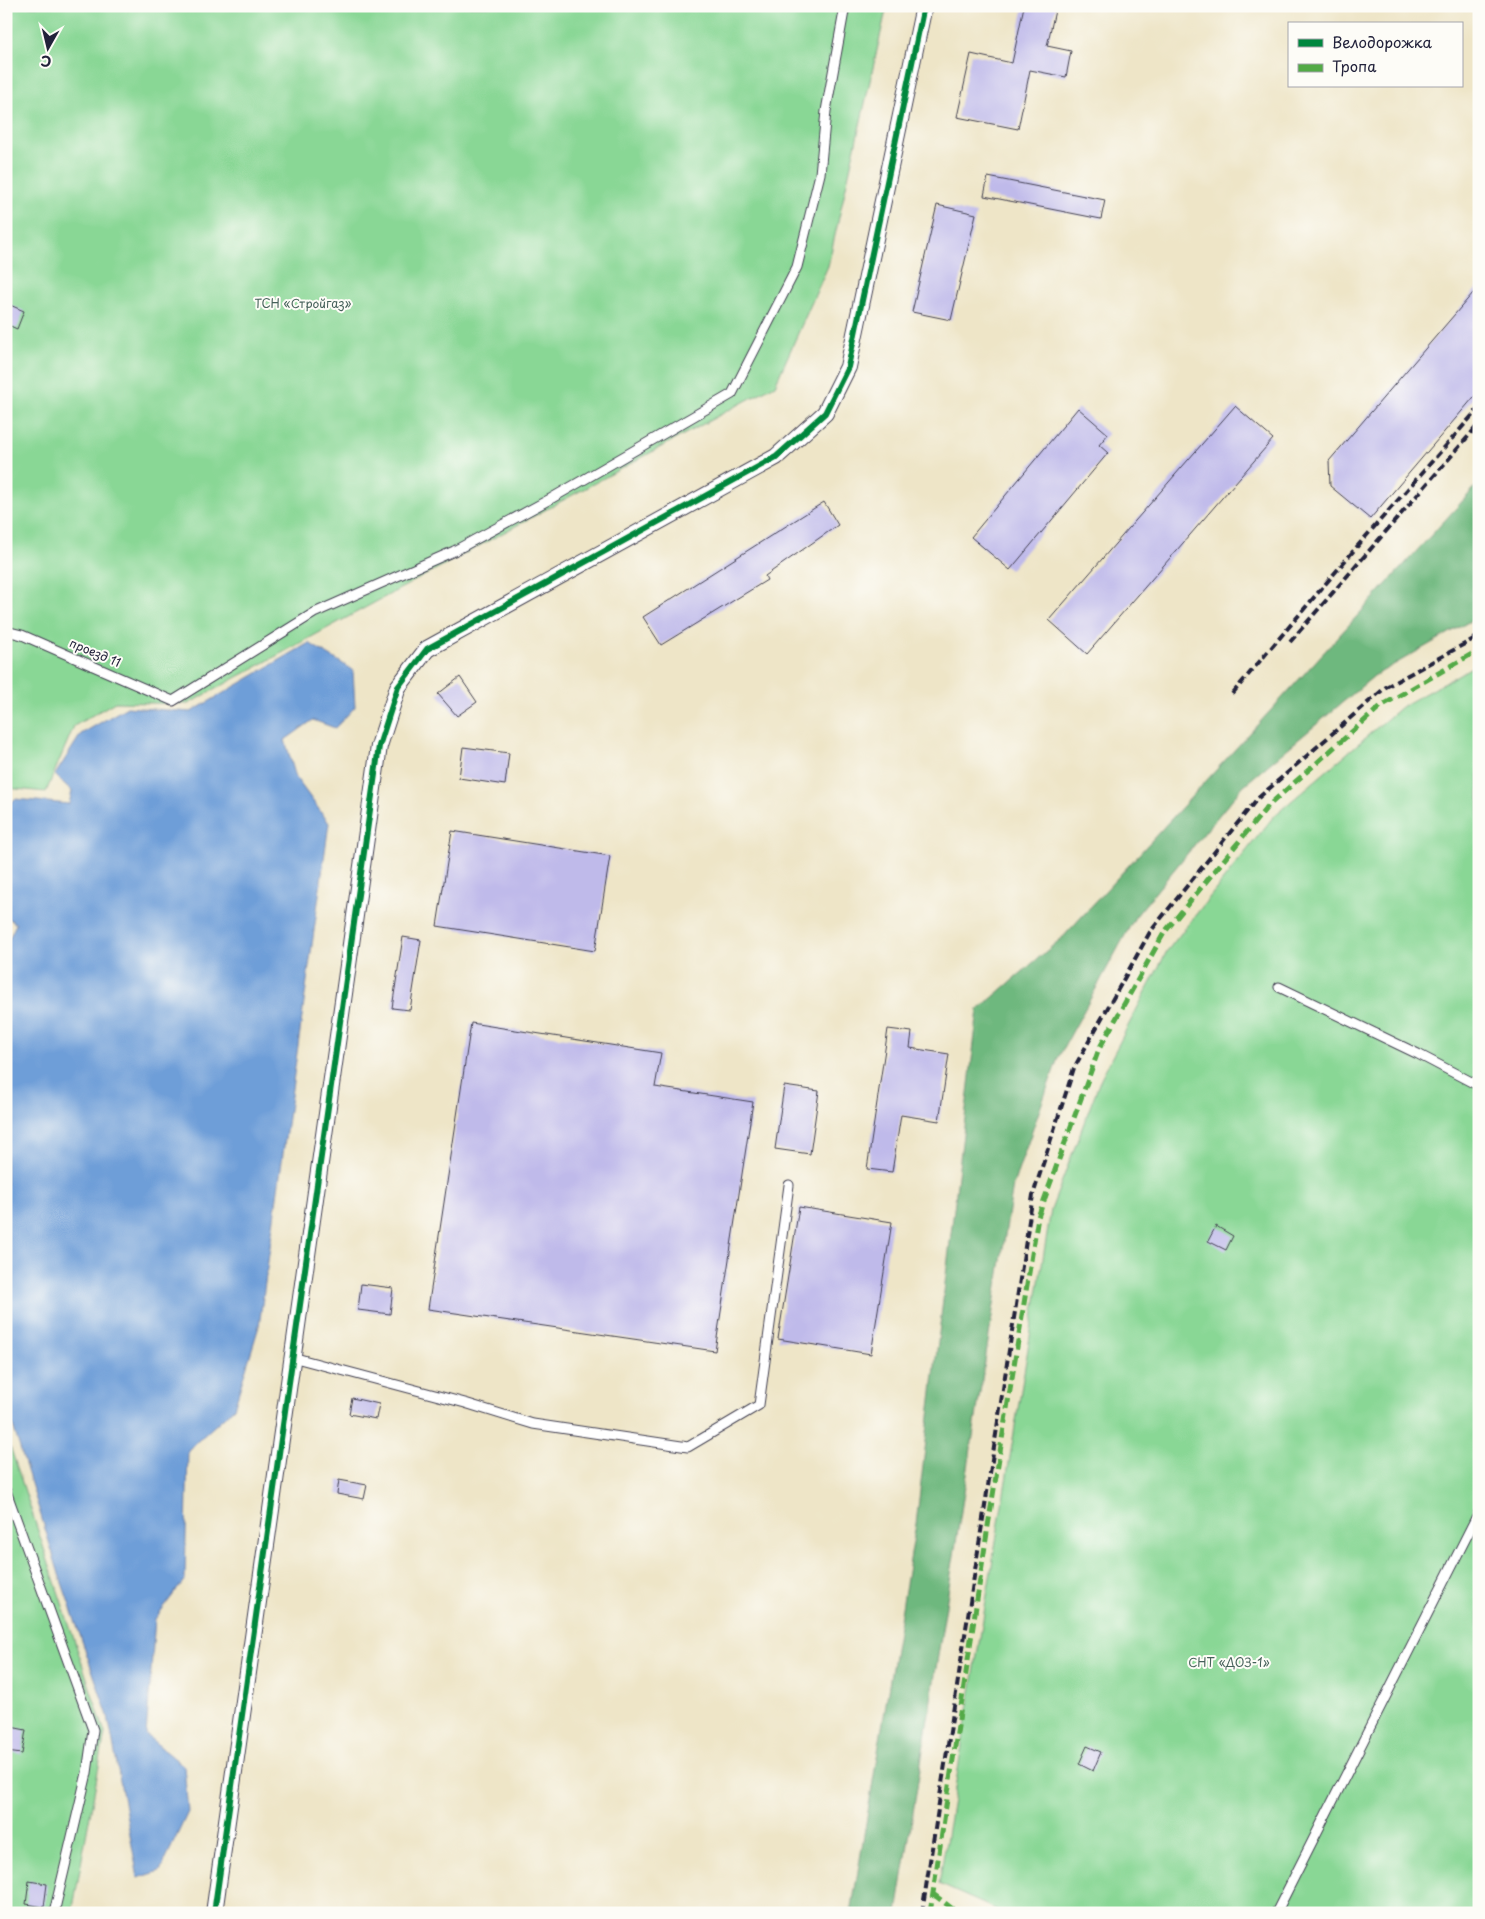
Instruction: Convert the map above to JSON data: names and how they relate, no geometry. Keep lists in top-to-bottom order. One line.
{"streets":{"lane":["проезд 11"]},"parks":["ТСН «Стройгаз»","СНТ «ДОЗ-1»"],"legend":["Велодорожка","Тропа"],"north":"bottom"}
